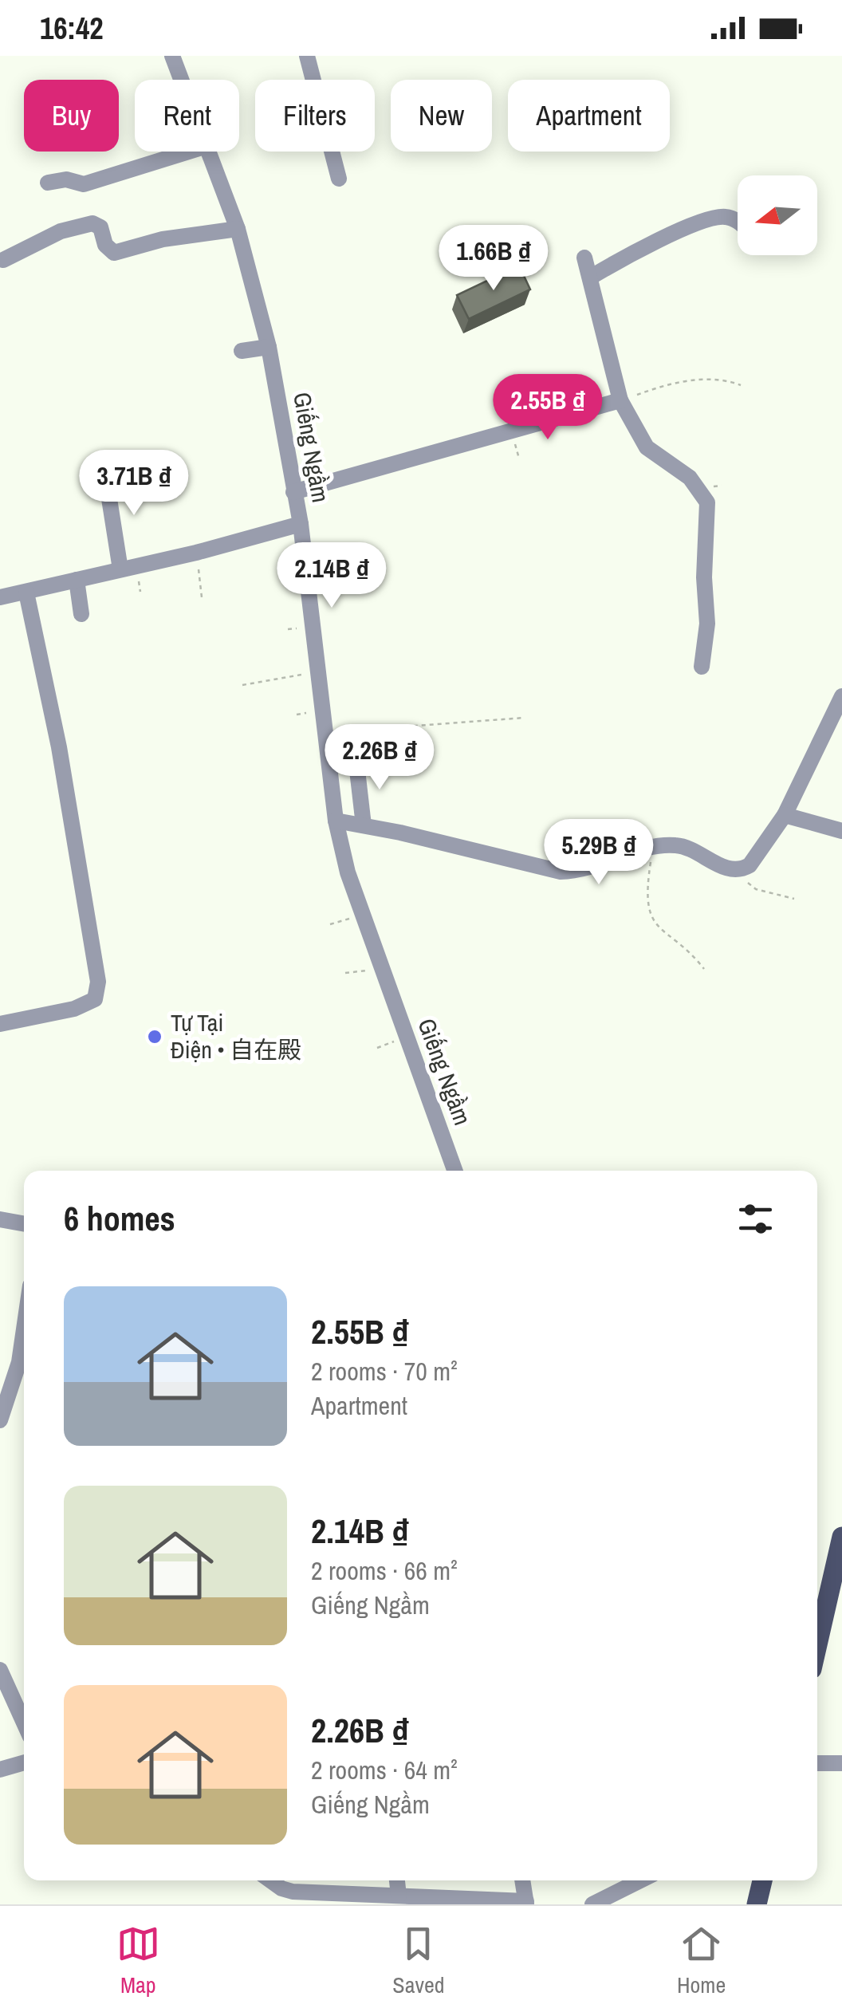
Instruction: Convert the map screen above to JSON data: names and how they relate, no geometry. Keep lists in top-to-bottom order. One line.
{"streets":{"street":["Giếng Ngầm"]},"places":["Tự Tại Điện • 自在殿"],"north":"left","page":{"status":"16:42","chip":["Buy","Rent","Filters","New","Apartment"],"price":["1.66B ₫","2.55B ₫","3.71B ₫","2.14B ₫","2.26B ₫","5.29B ₫"],"heading":"6 homes","list":[{"name":"2.55B ₫","note":"2 rooms · 70 m² · Apartment"},{"name":"2.14B ₫","note":"2 rooms · 66 m² · Giếng Ngầm"},{"name":"2.26B ₫","note":"2 rooms · 64 m² · Giếng Ngầm"}],"tabs":["Map","Saved","Home"]}}
